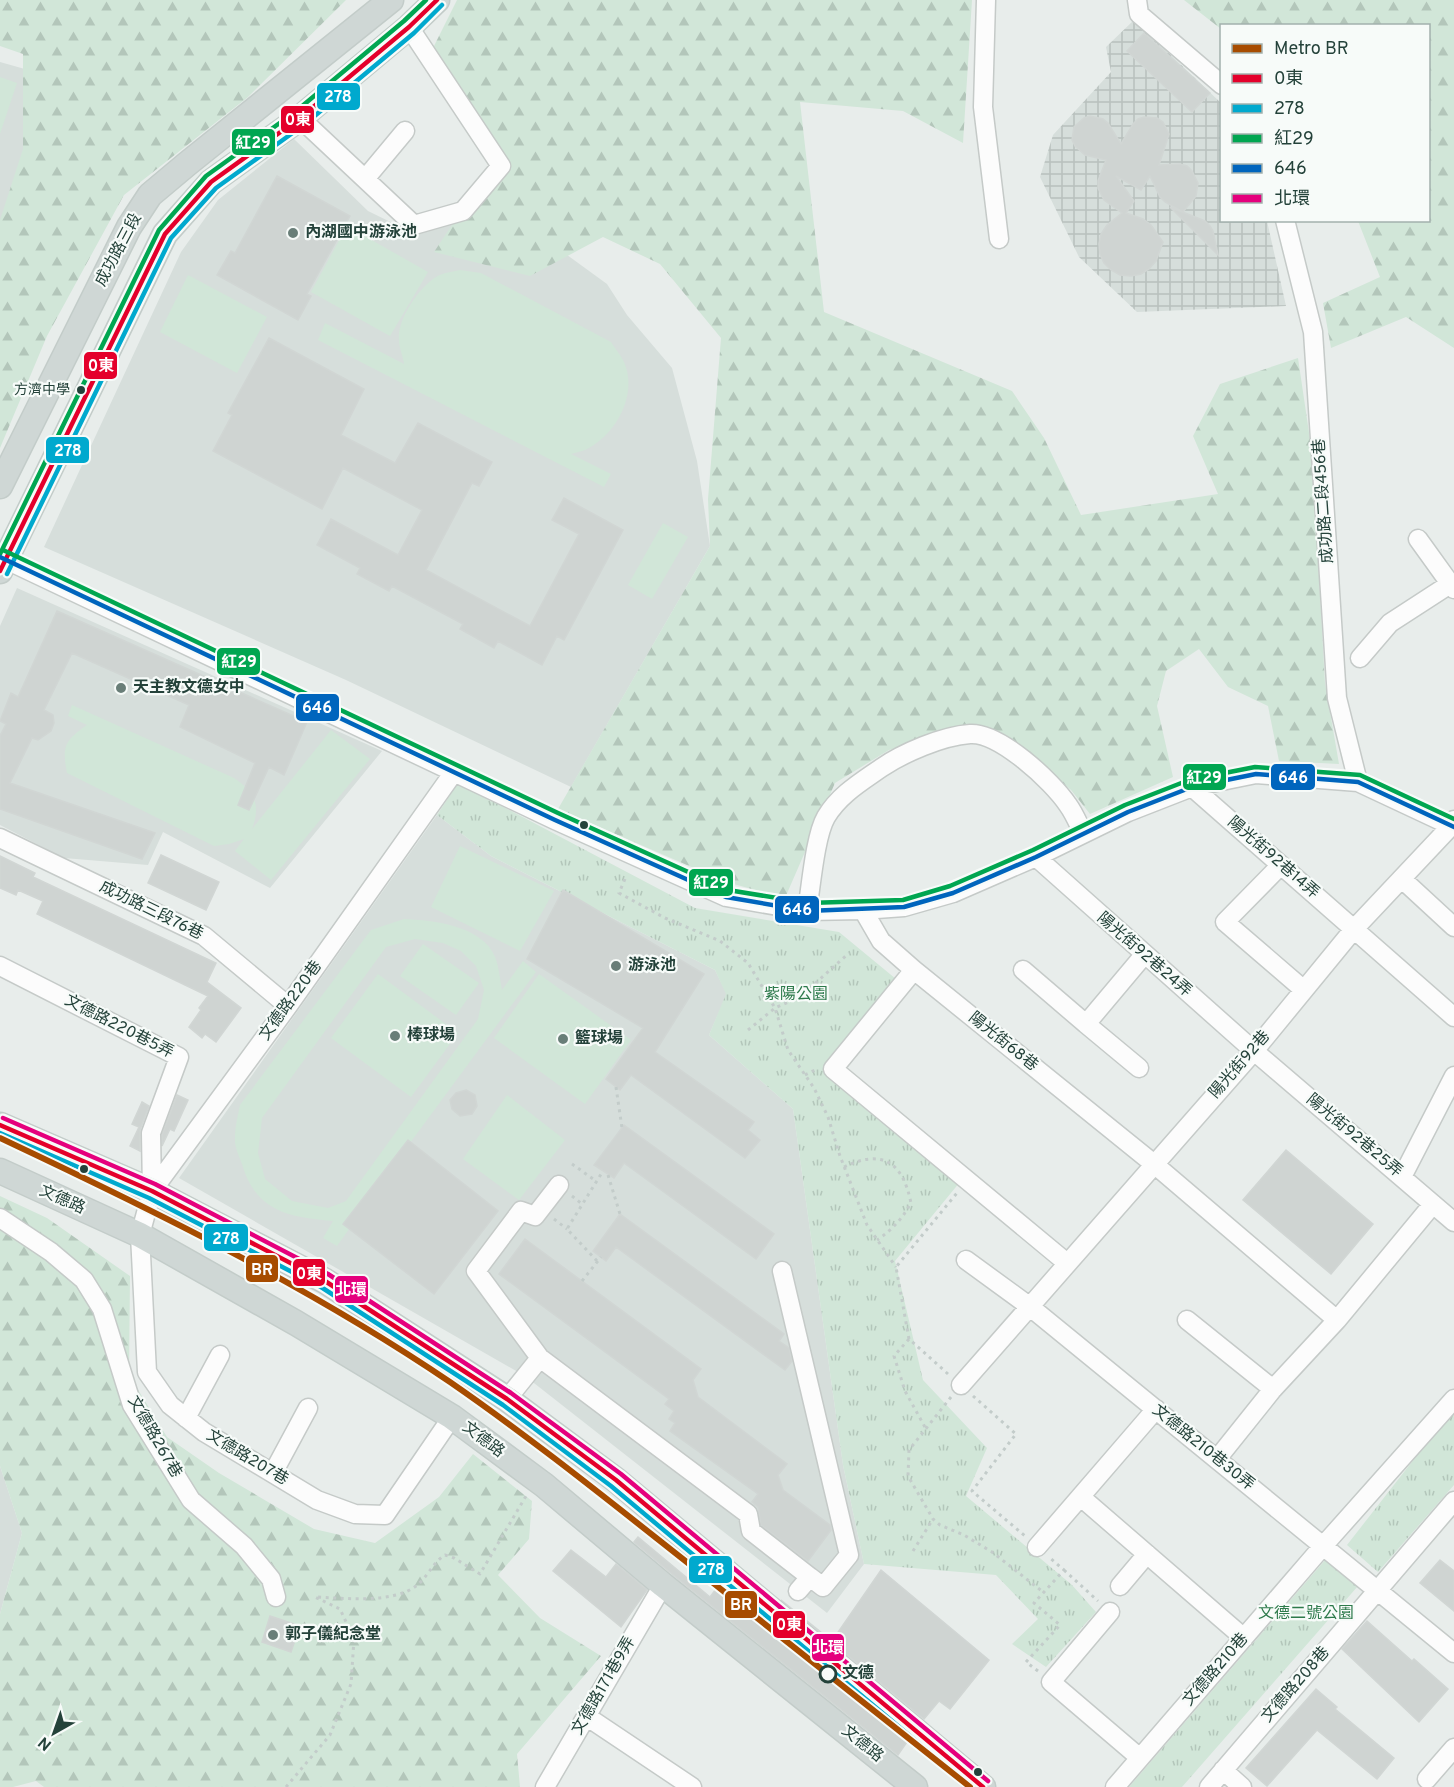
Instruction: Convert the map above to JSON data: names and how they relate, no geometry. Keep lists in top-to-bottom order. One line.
{"streets":{"main road":["成功路三段","文德路"],"street":["成功路二段456巷","陽光街92巷14弄","成功路三段76巷","陽光街92巷24弄","文德路220巷","文德路220巷5弄","陽光街68巷","陽光街92巷","陽光街92巷25弄","文德路267巷","文德路210巷30弄","文德路207巷","文德路210巷","文德路208巷","文德路171巷9弄"]},"crossings":[["陽光街92巷14弄","陽光街92巷"],["成功路三段76巷","文德路220巷"],["陽光街92巷24弄","陽光街92巷"],["陽光街92巷24弄","陽光街92巷25弄"],["文德路220巷","文德路220巷5弄"],["文德路220巷","文德路"],["文德路220巷","文德路207巷"],["陽光街68巷","陽光街92巷"],["陽光街92巷","陽光街92巷25弄"],["陽光街92巷","文德路210巷30弄"],["文德路","文德路207巷"],["文德路","文德路171巷9弄"],["文德路210巷30弄","文德路210巷"],["文德路210巷30弄","文德路208巷"]],"parks":["紫陽公園","文德二號公園"],"places":["內湖國中游泳池","方濟中學","天主教文德女中","游泳池","棒球場","籃球場","郭子儀紀念堂","文德"],"lines":["transit line 0東","transit line 紅29","transit line 278","transit line 646","transit line 北環","metro line BR"],"legend":["Metro BR","0東","278","紅29","646","北環"],"north":"bottom left"}
